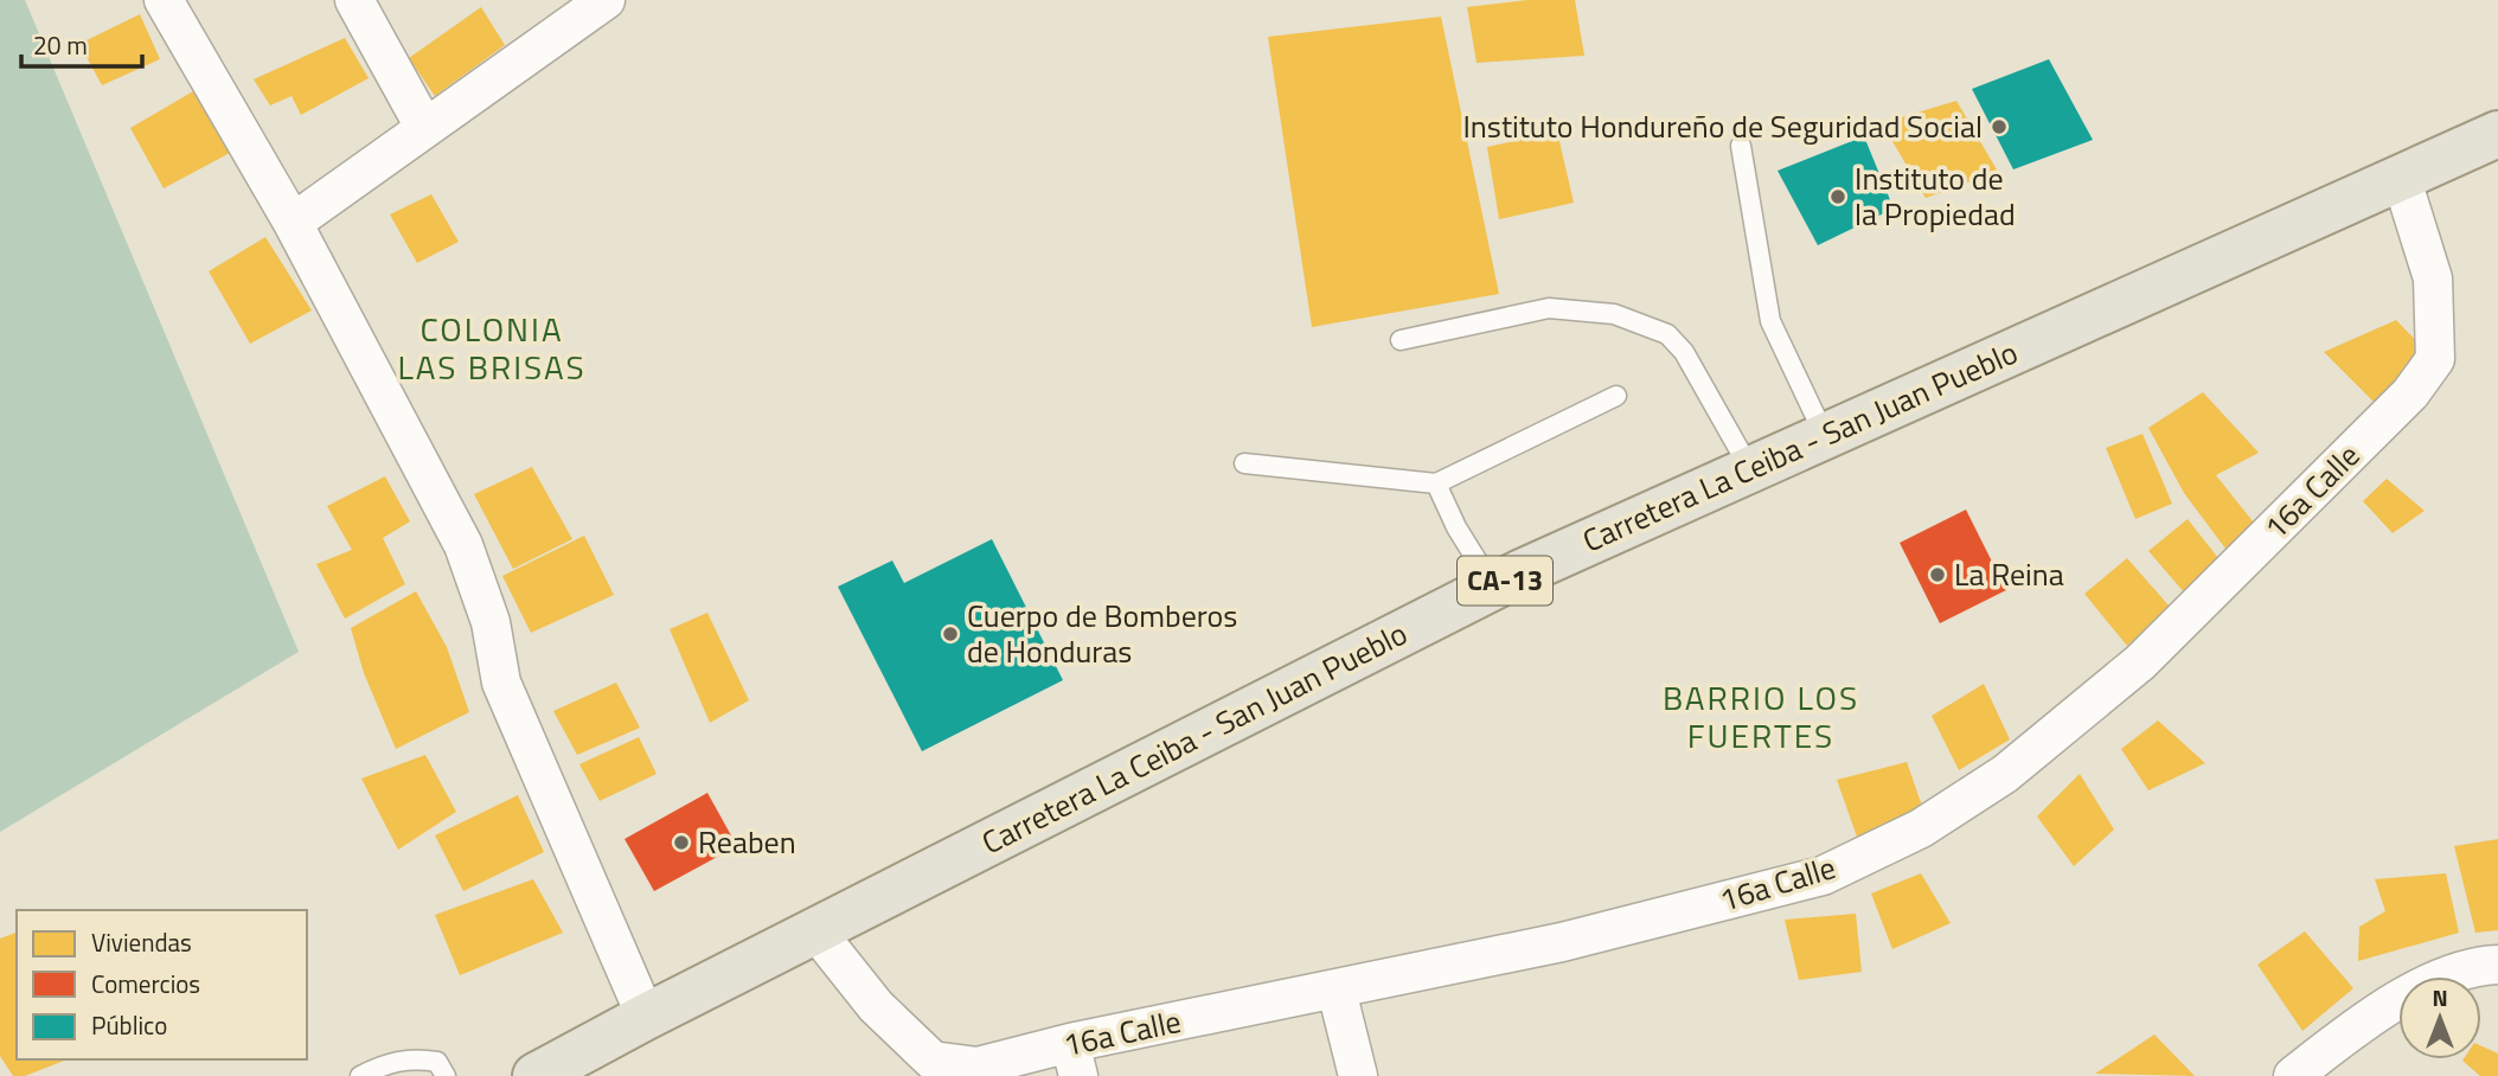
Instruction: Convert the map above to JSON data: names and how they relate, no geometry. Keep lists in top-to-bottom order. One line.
{"streets":{"main road":["Carretera La Ceiba - San Juan Pueblo","CA-13"],"street":["16a Calle"]},"crossings":[["Carretera La Ceiba - San Juan Pueblo","16a Calle"]],"districts":["COLONIA LAS BRISAS","BARRIO LOS FUERTES"],"places":["Instituto Hondureño de Seguridad Social","Instituto de la Propiedad","La Reina","Cuerpo de Bomberos de Honduras","Reaben"],"legend":["Viviendas","Comercios","Público"],"scale_bar":"20 m","north":"top"}
